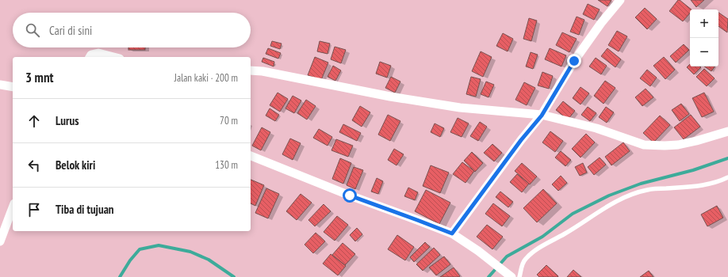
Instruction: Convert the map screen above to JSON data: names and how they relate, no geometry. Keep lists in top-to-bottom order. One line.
{"page":{"map_buttons":["+","−"],"search":"Cari di sini","heading":["3 mnt","Jalan kaki · 200 m"],"list":[["Lurus","70 m"],["Belok kiri","130 m"],"Tiba di tujuan"]}}
